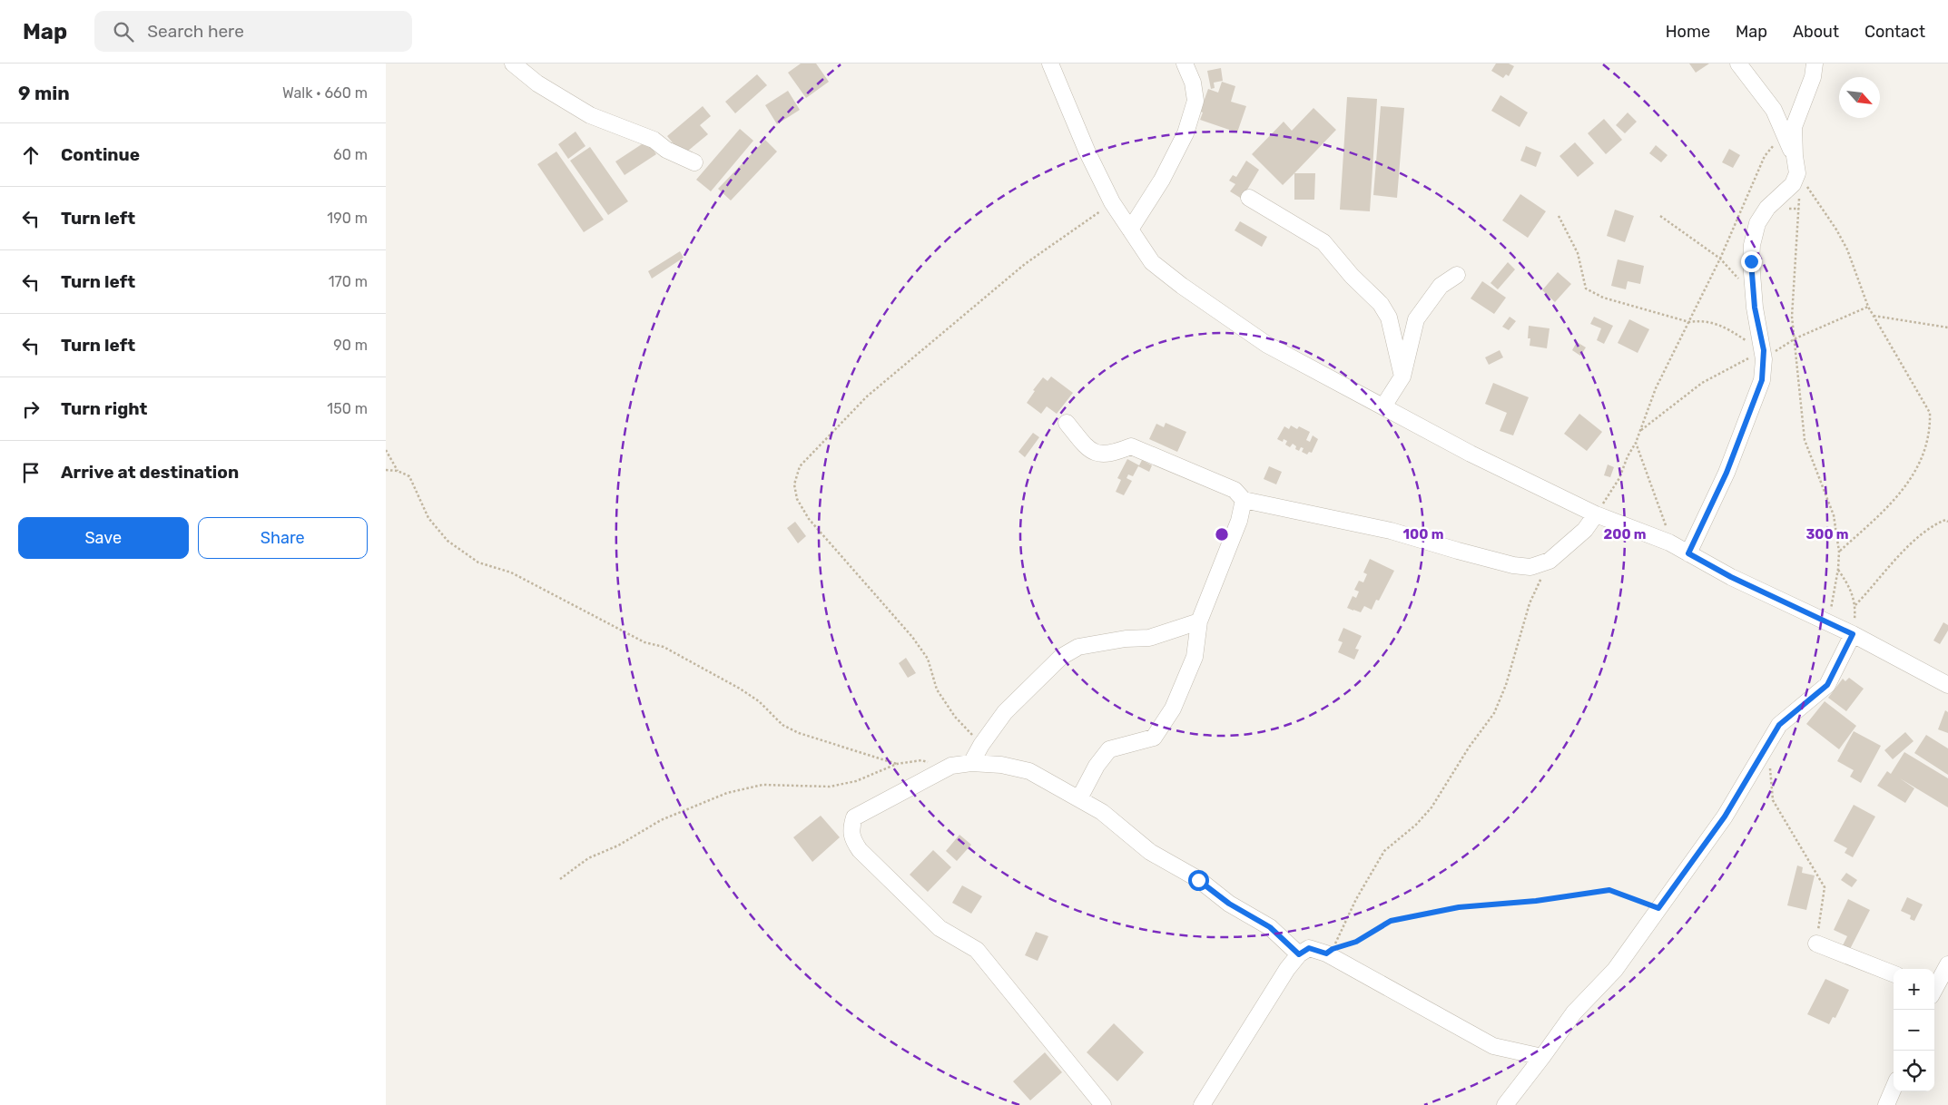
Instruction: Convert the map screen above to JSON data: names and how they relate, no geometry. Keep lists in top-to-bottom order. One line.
{"north":"bottom right","page":{"header":"Map","search":"Search here","nav":["Home","Map","About","Contact"],"heading":["9 min","Walk · 660 m"],"list":[["Continue","60 m"],["Turn left","190 m"],["Turn left","170 m"],["Turn left","90 m"],["Turn right","150 m"],"Arrive at destination"],"buttons":["Save","Share"],"map_buttons":["+","−"]},"rings":["100 m","200 m","300 m"]}
